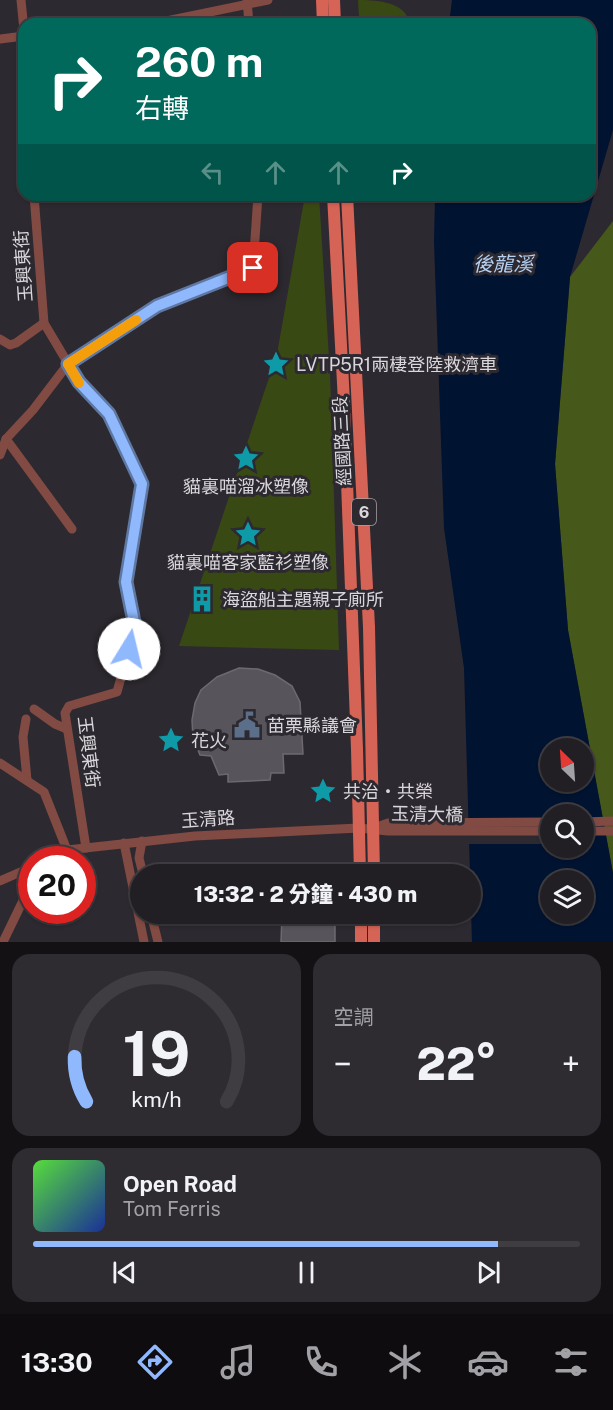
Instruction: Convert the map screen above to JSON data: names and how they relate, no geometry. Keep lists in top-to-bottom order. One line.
{"streets":{"main road":["經國路三段","6"],"street":["玉興東街","玉清大橋","玉清路"]},"crossings":[["經國路三段","6"],["經國路三段","玉清大橋"],["經國路三段","玉清路"],["6","玉清大橋"],["6","玉清路"],["玉清大橋","玉清路"]],"water":["後龍溪"],"places":{"place":["LVTP5R1兩棲登陸救濟車","貓裏喵溜冰塑像","貓裏喵客家藍衫塑像","花火","共治‧共榮"],"building":["海盜船主題親子廁所"],"public building":["苗栗縣議會"]},"north":"top left","page":{"turn":["260 m","右轉"],"limit":"20","trip":"13:32 · 2 分鐘 · 430 m","tile":"空調","heat":["−","22°","+"],"song":["Open Road","Tom Ferris"],"tabs":"13:30","gauge":["19","km/h"]}}
